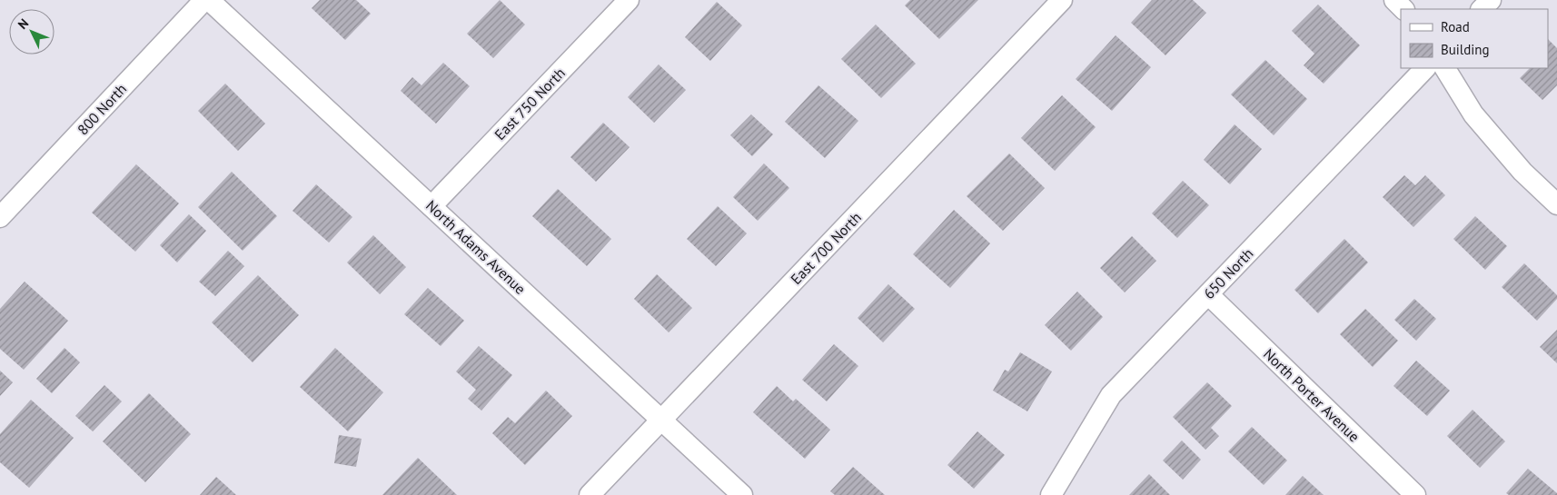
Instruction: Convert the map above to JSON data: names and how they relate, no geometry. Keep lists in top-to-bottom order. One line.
{"streets":{"street":["East 750 North","800 North","North Adams Avenue","East 700 North","650 North","North Porter Avenue"]},"crossings":[["East 750 North","North Adams Avenue"],["North Adams Avenue","East 700 North"],["650 North","North Porter Avenue"]],"legend":["Road","Building"],"north":"top left"}
